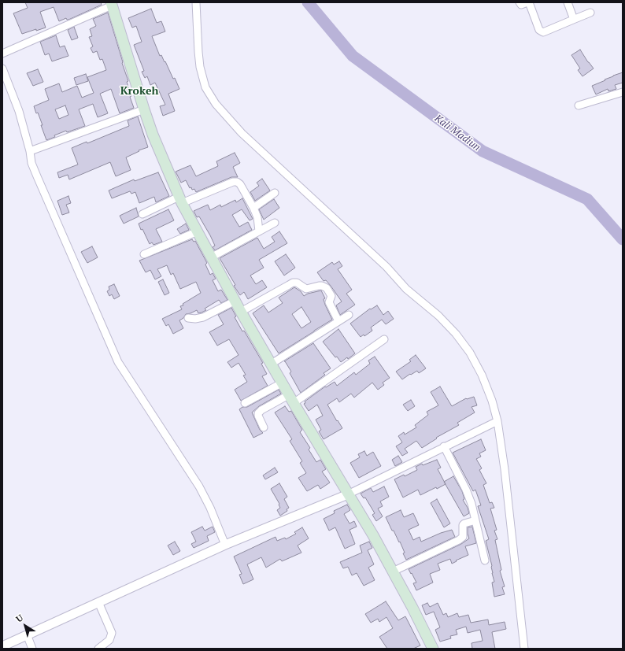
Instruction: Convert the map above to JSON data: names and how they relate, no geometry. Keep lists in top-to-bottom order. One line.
{"districts":["Krokeh"],"water":["Kali Madiun"],"north":"top left"}
